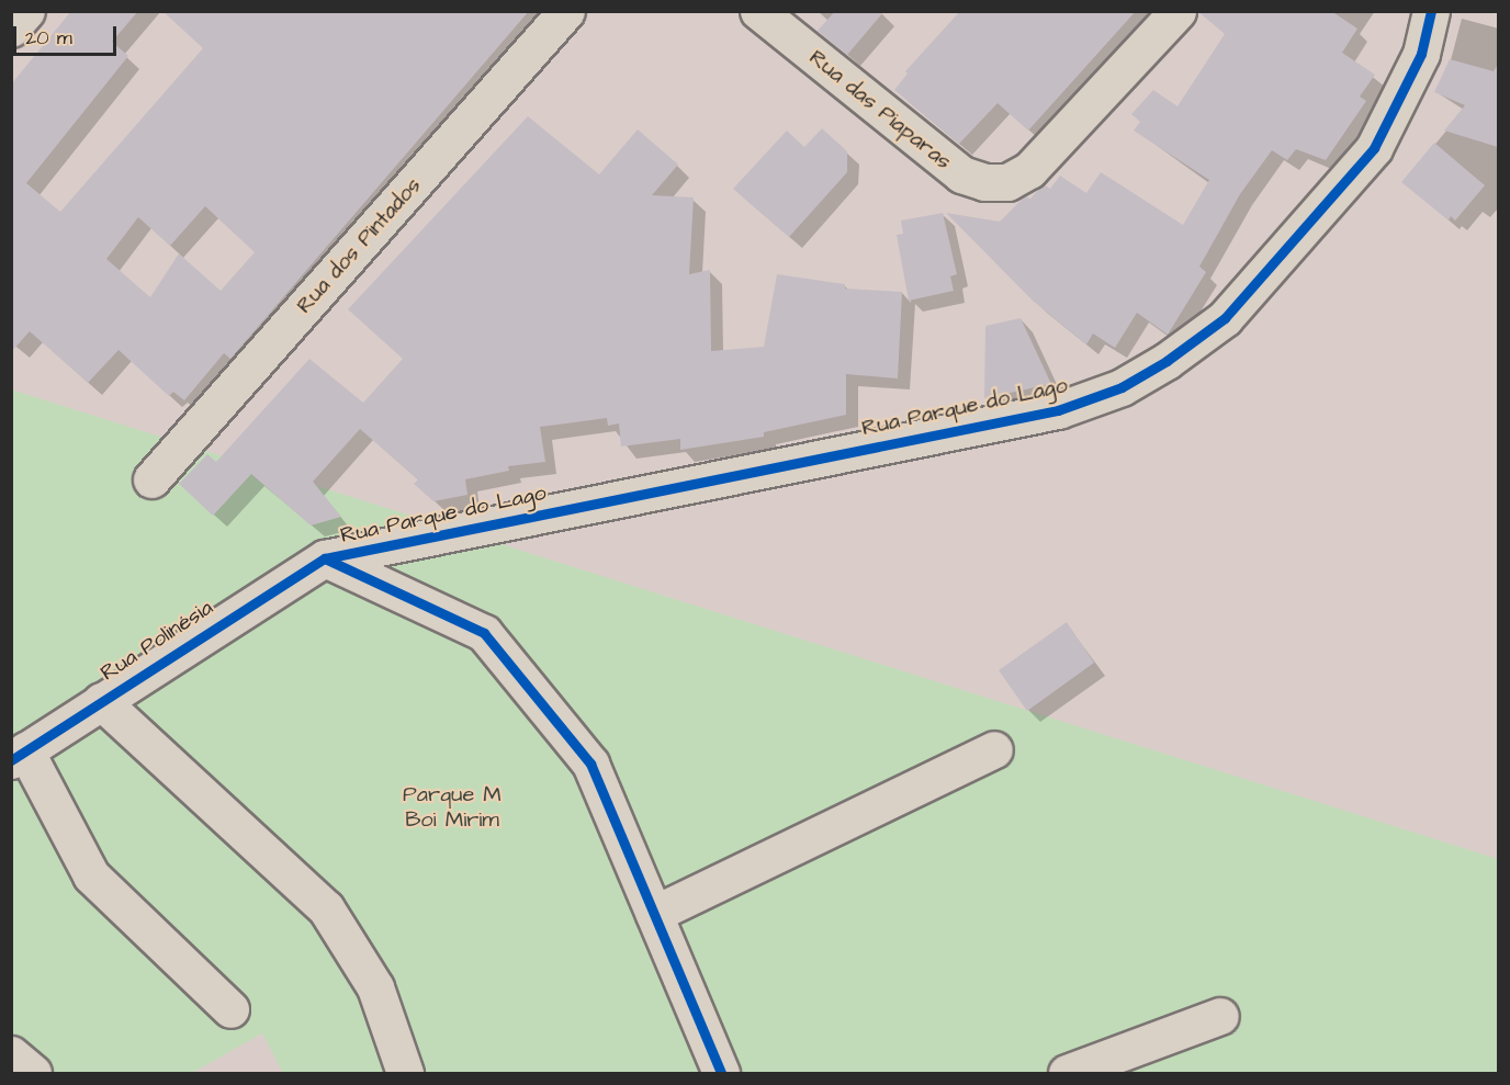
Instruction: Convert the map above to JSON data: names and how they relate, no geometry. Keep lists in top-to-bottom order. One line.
{"streets":{"street":["Rua das Piaparas","Rua dos Pintados","Rua Parque do Lago","Rua Polinésia"]},"crossings":[["Rua Parque do Lago","Rua Polinésia"]],"parks":["Parque M Boi Mirim"],"scale_bar":"20 m"}
